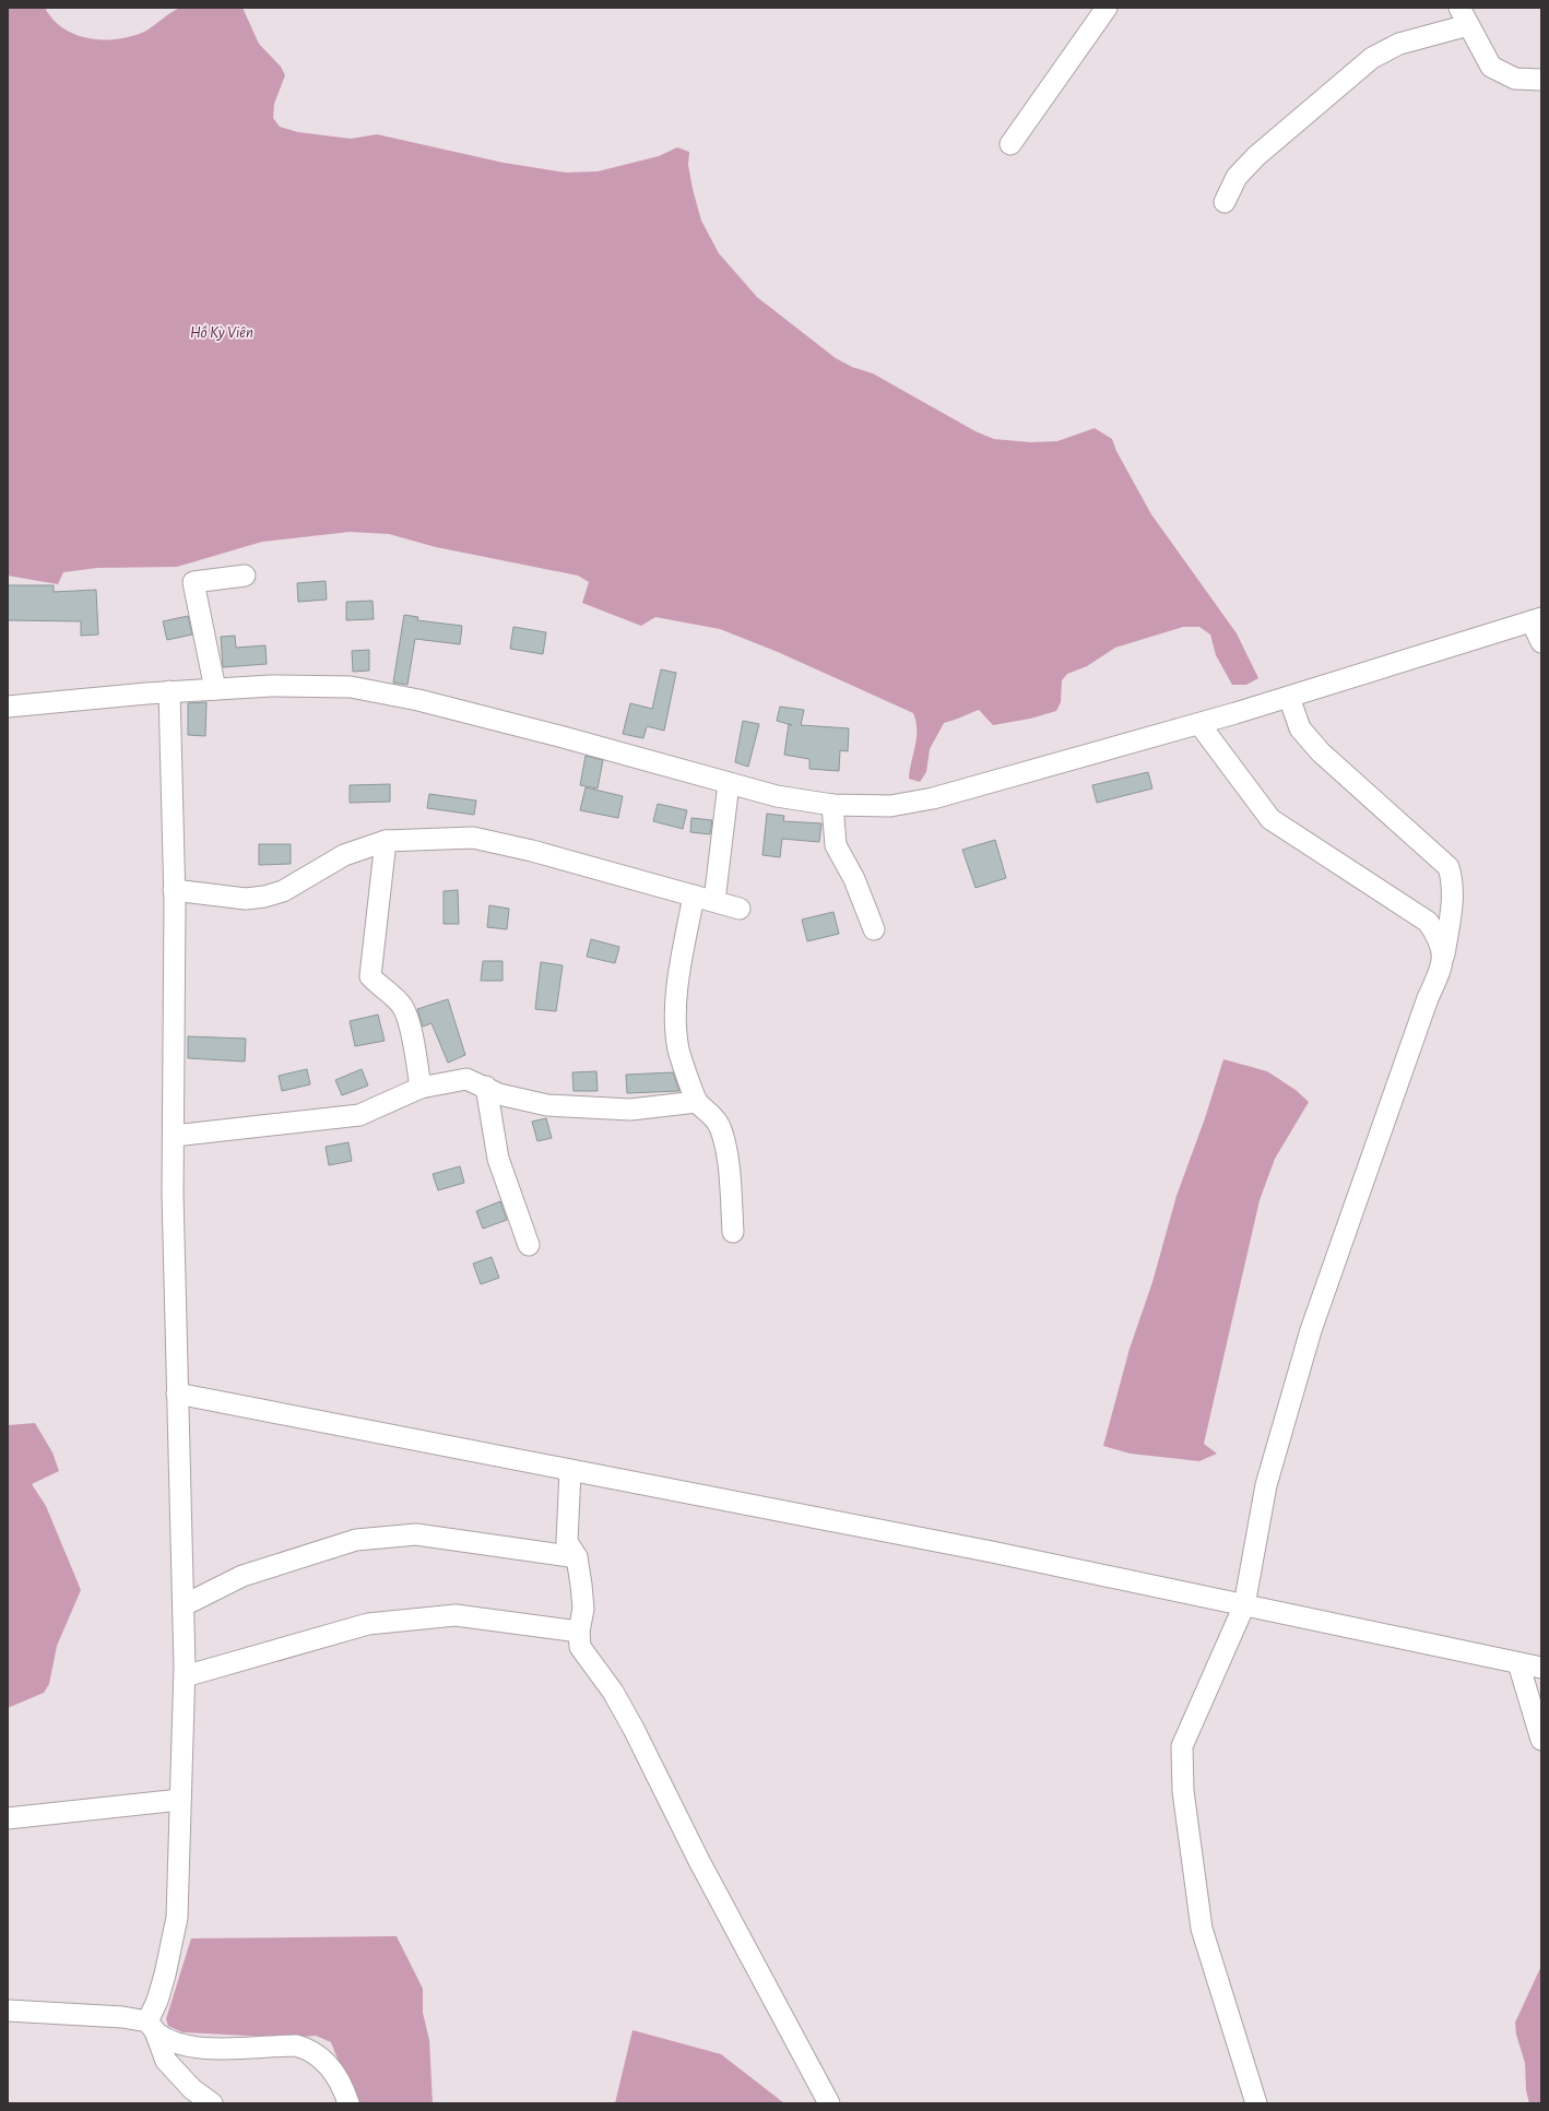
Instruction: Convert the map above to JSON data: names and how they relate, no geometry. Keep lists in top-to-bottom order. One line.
{"water":["Hồ Kỳ Viên"]}
